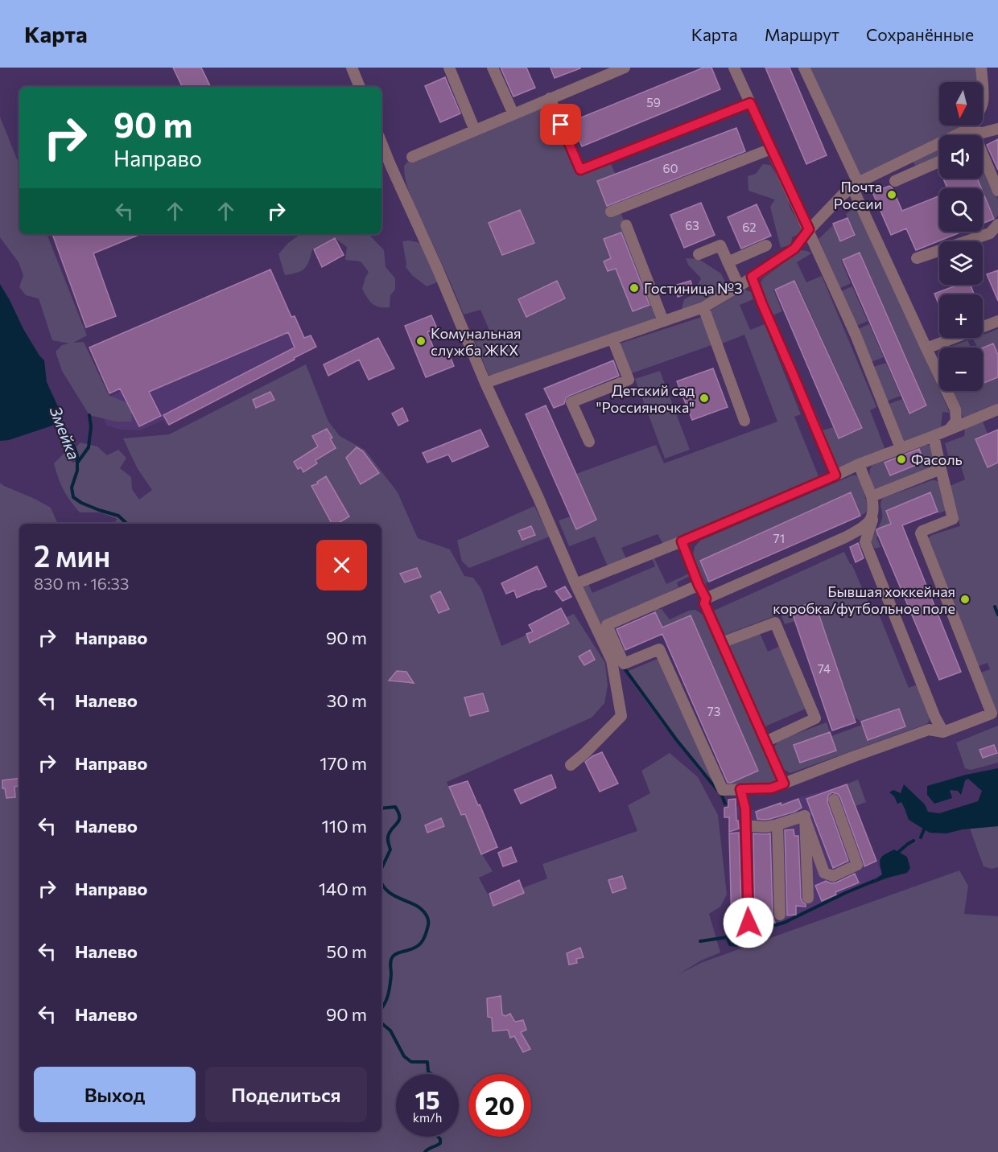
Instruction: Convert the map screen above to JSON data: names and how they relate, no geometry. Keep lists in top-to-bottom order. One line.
{"water":["Змейка"],"places":["Почта России","Гостиница №3","Комунальная служба ЖКХ","Детский сад \"Россияночка\"","Фасоль","Бывшая хоккейная коробка/футбольное поле"],"house_numbers":["59","60","63","62","71","74","73"],"north":"bottom","page":{"header":"Карта","nav":["Карта","Маршрут","Сохранённые"],"map_buttons":["+","−"],"turn":["90 m","Направо"],"heading":["2 мин","830 m · 16:33"],"list":[{"name":"Направо","value":"90 m"},{"name":"Налево","value":"30 m"},{"name":"Направо","value":"170 m"},{"name":"Налево","value":"110 m"},{"name":"Направо","value":"140 m"},{"name":"Налево","value":"50 m"},{"name":"Налево","value":"90 m"}],"buttons":["Выход","Поделиться"],"speed":"15 km/h","limit":"20"}}
